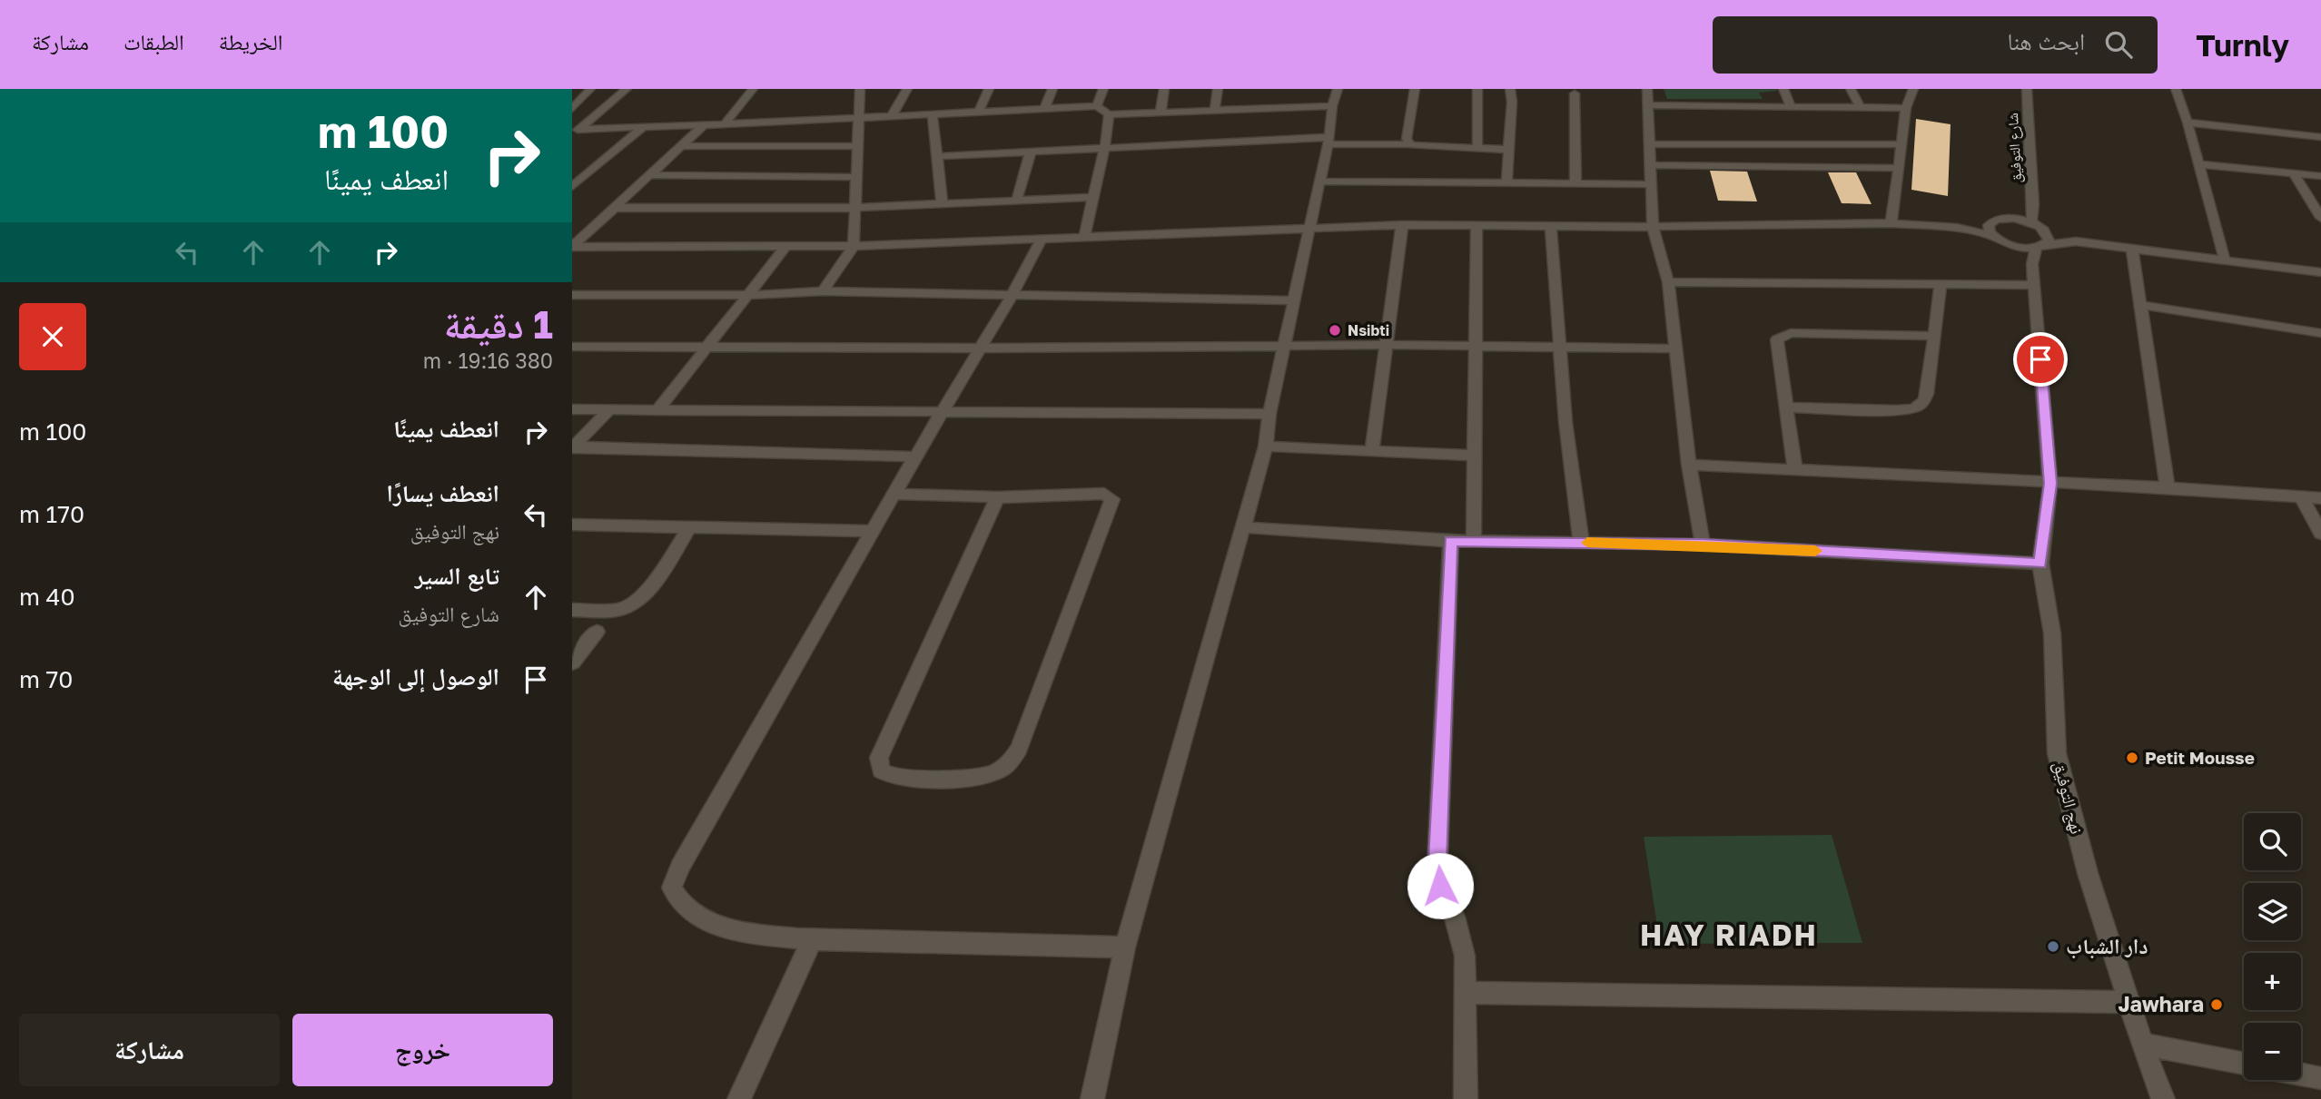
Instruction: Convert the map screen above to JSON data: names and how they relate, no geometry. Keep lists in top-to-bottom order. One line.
{"streets":{"street":["شارع التوفيق","نهج التوفيق"]},"districts":["HAY RIADH"],"places":["Nsibti","Petit Mousse","دار الشباب","Jawhara"],"page":{"header":"Turnly","search":"ابحث هنا","nav":["الخريطة","الطبقات","مشاركة"],"turn":["100 m","انعطف يمينًا"],"heading":["1 دقيقة","380 m · 19:16"],"list":[{"name":"انعطف يمينًا","value":"100 m"},{"name":"انعطف يسارًا","note":"نهج التوفيق","value":"170 m"},{"name":"تابع السير","note":"شارع التوفيق","value":"40 m"},{"name":"الوصول إلى الوجهة","value":"70 m"}],"map_buttons":["+","−"],"buttons":["خروج","مشاركة"]}}
